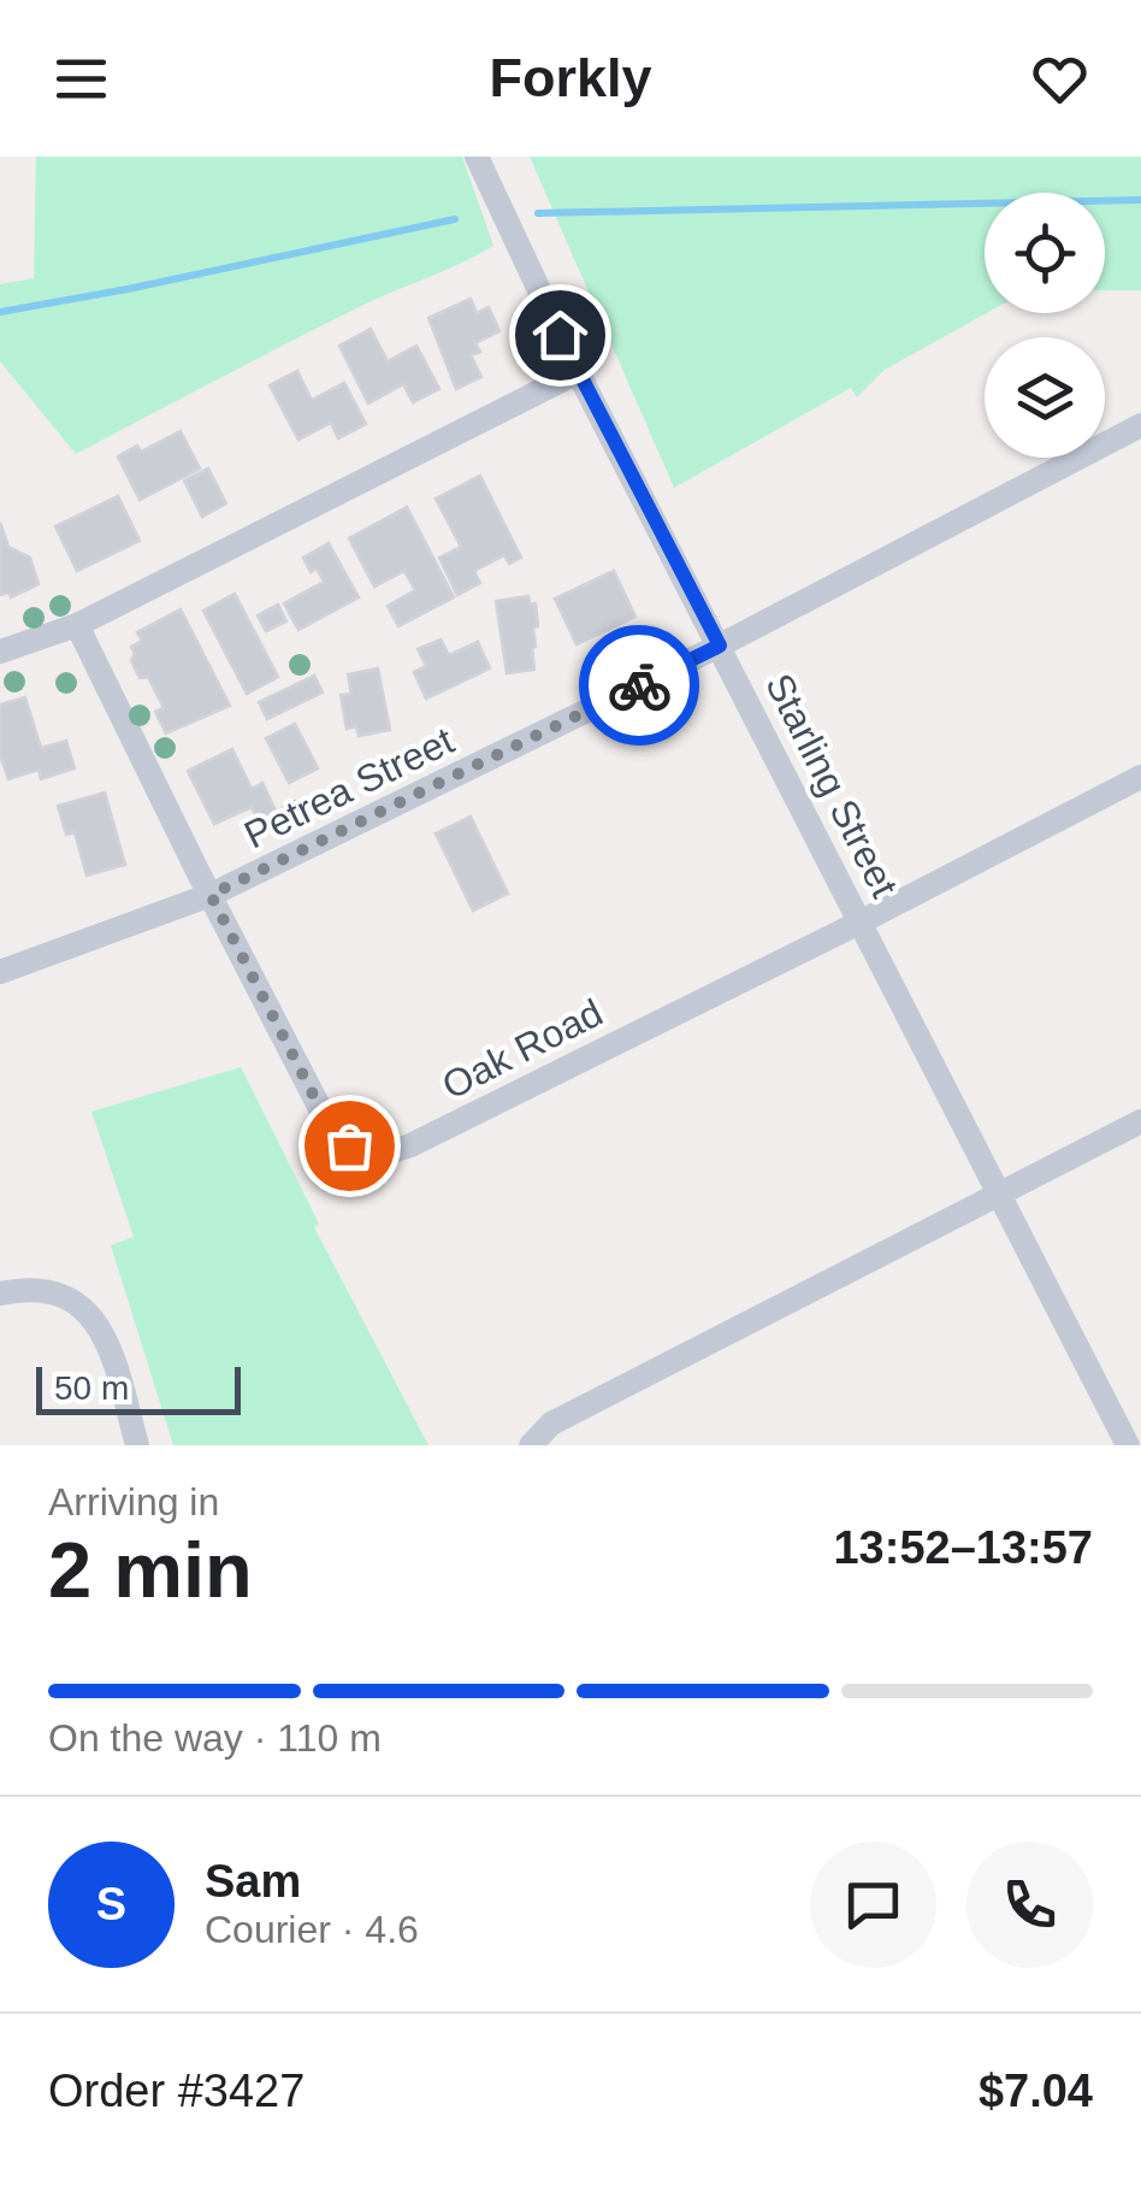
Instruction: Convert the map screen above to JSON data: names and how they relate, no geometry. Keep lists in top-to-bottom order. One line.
{"streets":{"street":["Starling Street","Petrea Street","Oak Road"]},"crossings":[["Starling Street","Petrea Street"],["Starling Street","Oak Road"],["Petrea Street","Oak Road"]],"scale_bar":"50 m","page":{"header":"Forkly","scale":"50 m","heading":["2 min","Arriving in","13:52–13:57"],"panel":["Sam","Courier · 4.6","Order #3427","$7.04"],"bar":"On the way · 110 m","round":"S"}}
